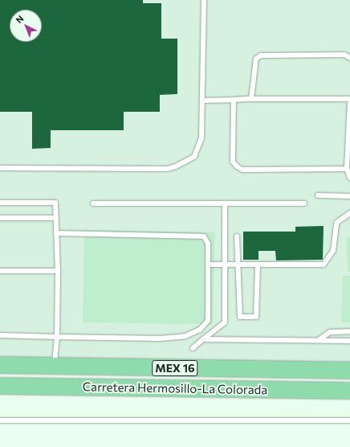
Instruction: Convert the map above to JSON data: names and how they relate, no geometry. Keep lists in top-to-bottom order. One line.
{"streets":{"highway":["MEX 16","Carretera Hermosillo-La Colorada"]},"north":"top left"}
